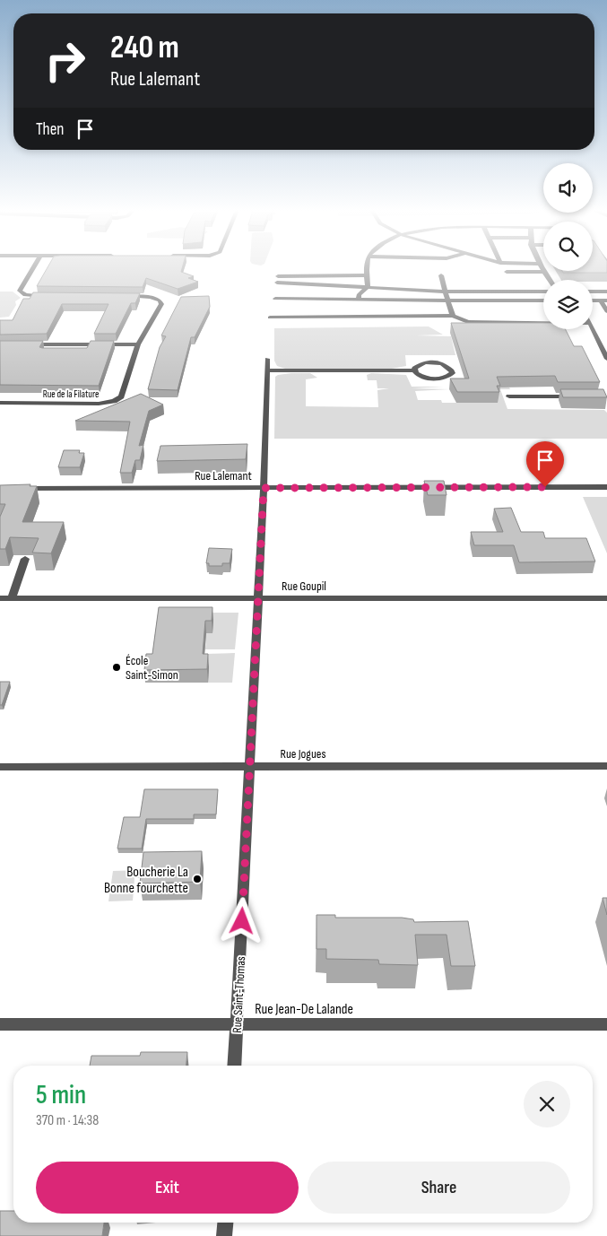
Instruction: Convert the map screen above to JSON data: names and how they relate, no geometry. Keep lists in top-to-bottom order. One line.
{"streets":{"street":["Rue de la Filature","Rue Lalemant","Rue Goupil","Rue Jogues","Rue Saint-Thomas","Rue Jean-De Lalande"]},"crossings":[["Rue Lalemant","Rue Saint-Thomas"],["Rue Goupil","Rue Saint-Thomas"],["Rue Jogues","Rue Saint-Thomas"],["Rue Saint-Thomas","Rue Jean-De Lalande"]],"places":["École Saint-Simon","Boucherie La Bonne fourchette"],"page":{"turn":["240 m","Rue Lalemant"],"then":"Then","heading":["5 min","370 m · 14:38"],"buttons":["Exit","Share"]}}
